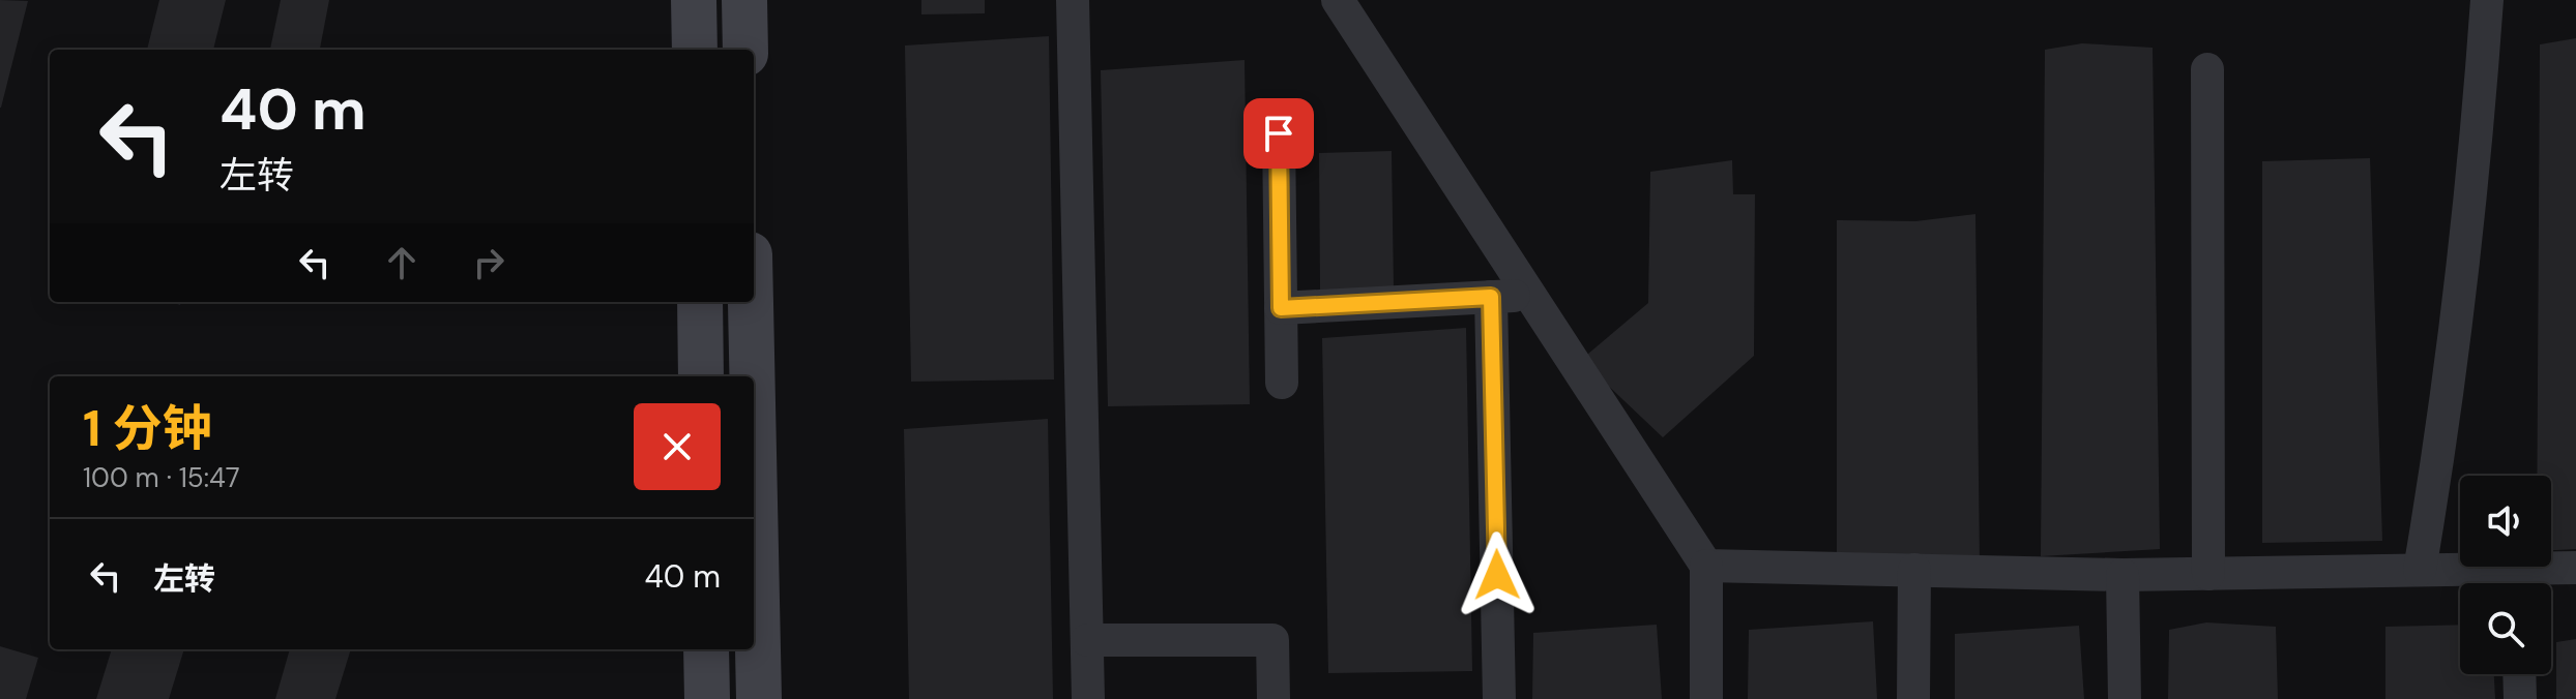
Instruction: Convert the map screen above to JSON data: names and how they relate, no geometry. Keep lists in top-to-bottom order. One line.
{"page":{"turn":["40 m","左转"],"heading":["1 分钟","100 m · 15:47"],"list":[{"name":"左转","value":"40 m"}]}}
